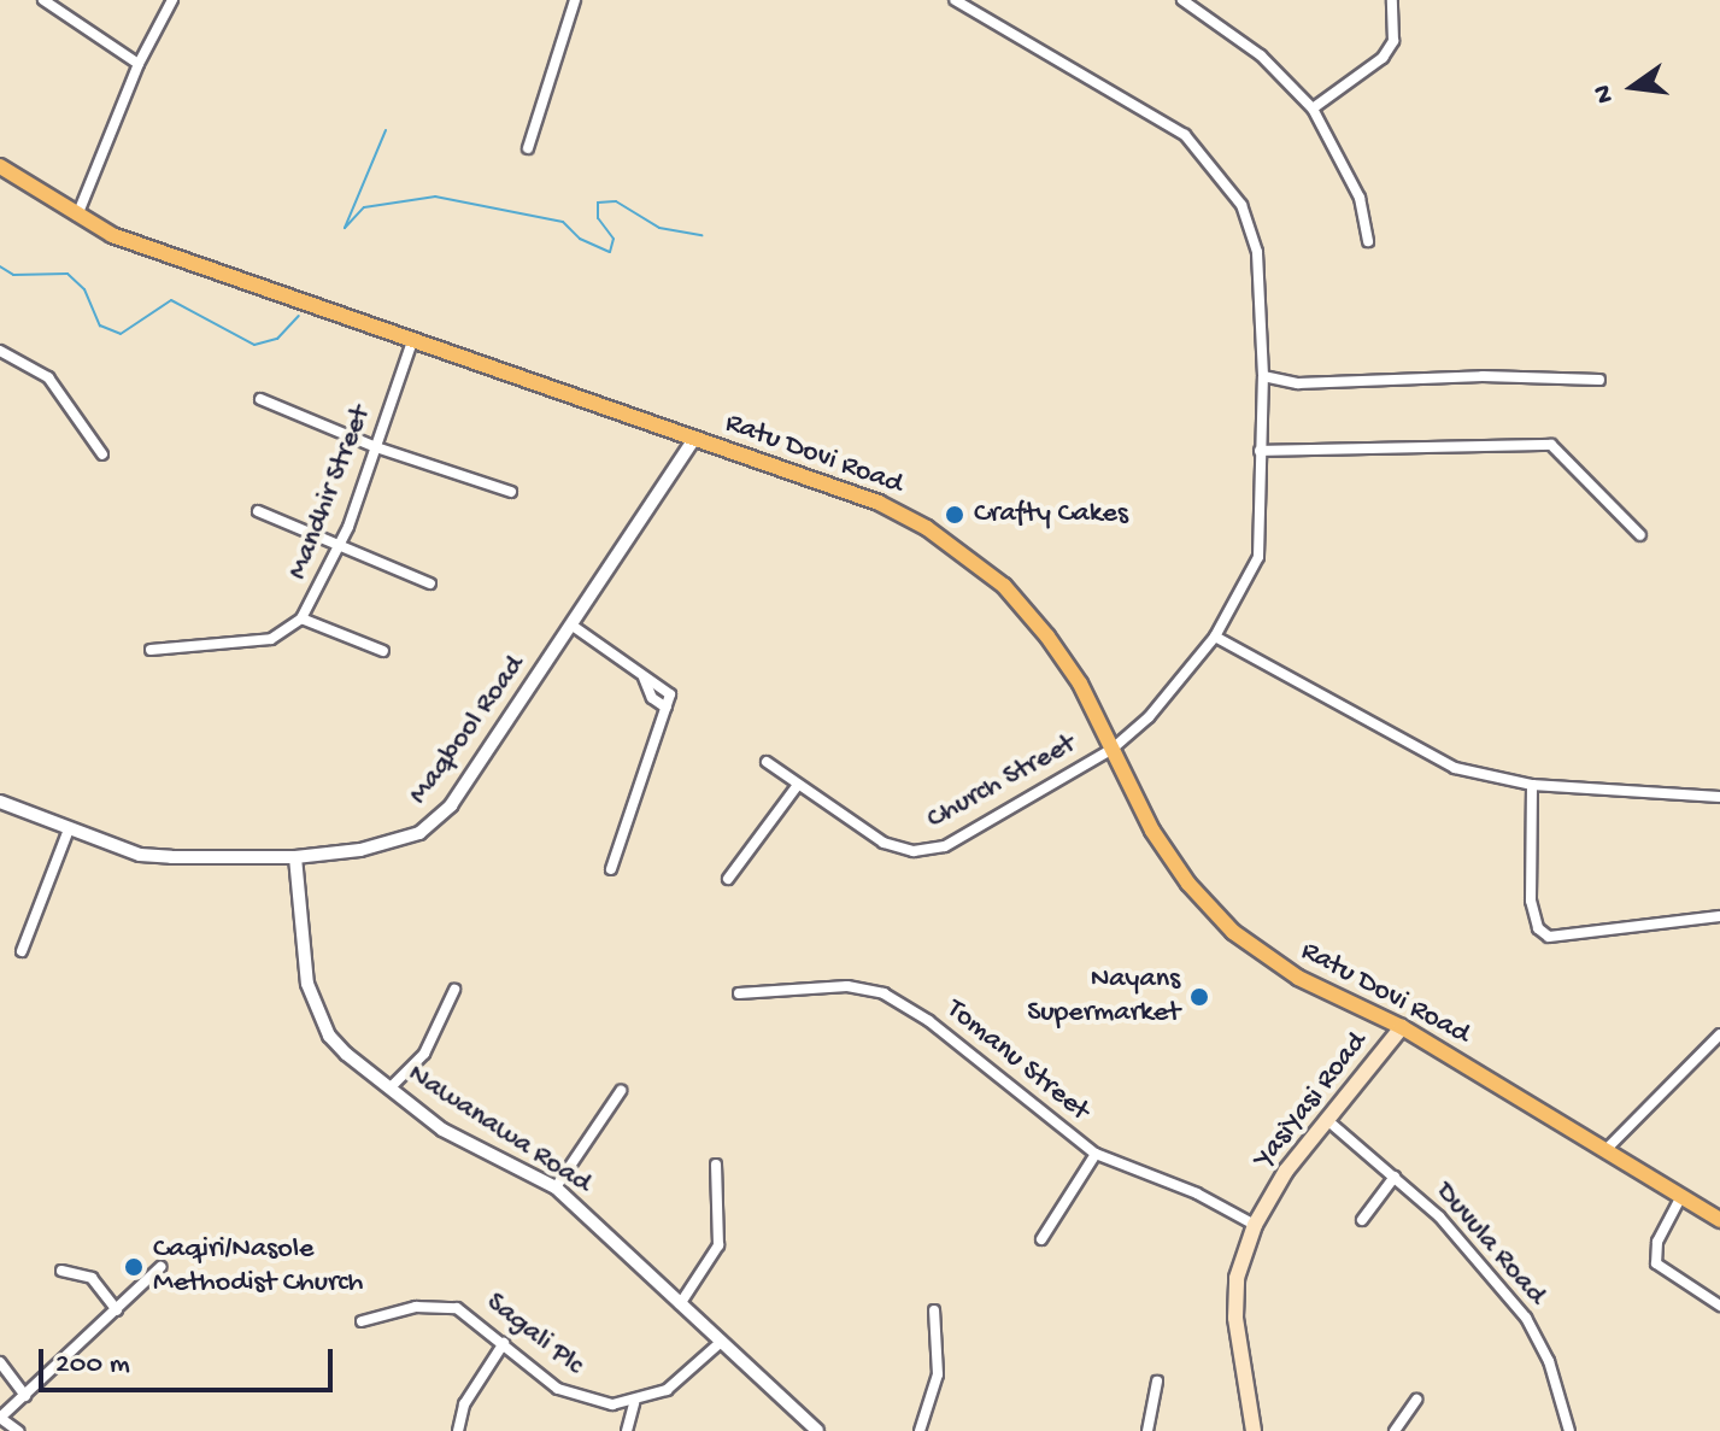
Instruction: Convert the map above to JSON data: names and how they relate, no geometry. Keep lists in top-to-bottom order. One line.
{"streets":{"main road":["Ratu Dovi Road","YasiYasi Road"],"street":["Mandhir Street","Maqbool Road","Church Street","Tomanu Street","Nawanawa Road","Duvula Road","Sagali Plc"]},"crossings":[["Ratu Dovi Road","Mandhir Street"],["Ratu Dovi Road","Maqbool Road"],["Ratu Dovi Road","Church Street"],["Ratu Dovi Road","YasiYasi Road"],["Maqbool Road","Nawanawa Road"],["Tomanu Street","YasiYasi Road"],["YasiYasi Road","Duvula Road"]],"places":["Crafty Cakes","Nayans Supermarket","Caqiri/Nasole Methodist Church"],"scale_bar":"200 m","north":"left"}
